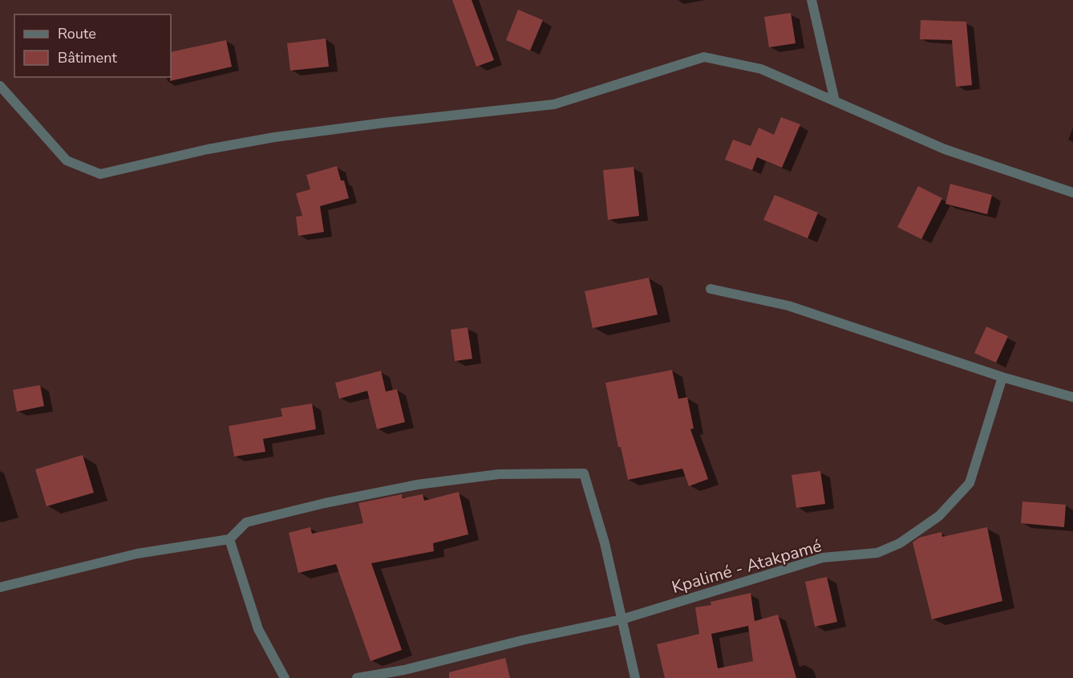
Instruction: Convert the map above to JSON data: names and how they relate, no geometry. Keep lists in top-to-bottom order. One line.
{"streets":{"street":["Kpalimé - Atakpamé"]},"legend":["Route","Bâtiment"]}
